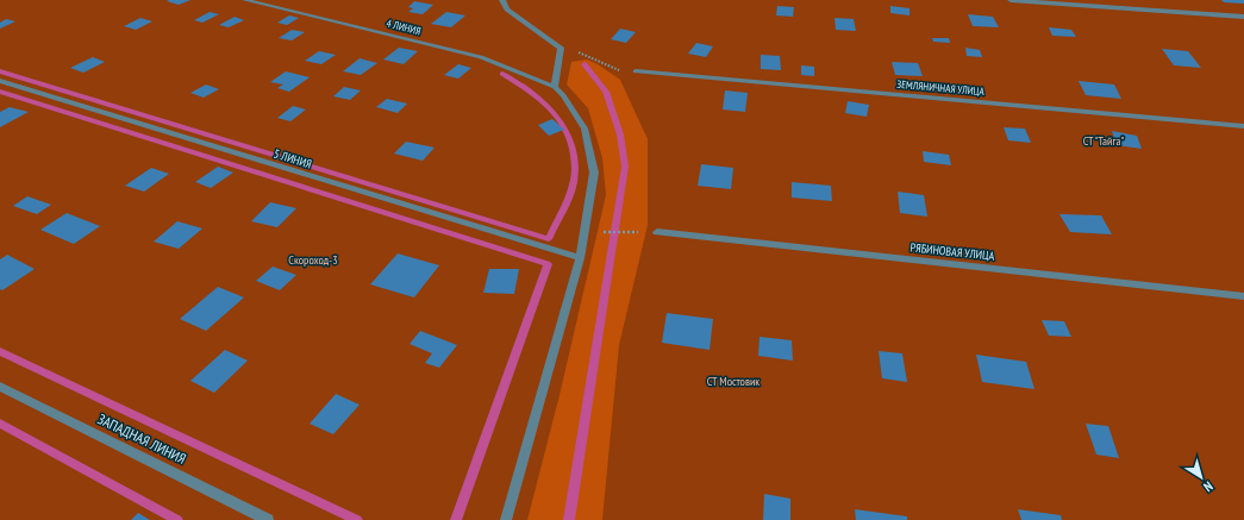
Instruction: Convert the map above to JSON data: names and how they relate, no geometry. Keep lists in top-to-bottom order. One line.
{"streets":{"street":["4 ЛИНИЯ","ЗЕМЛЯНИЧНАЯ УЛИЦА","5 ЛИНИЯ","РЯБИНОВАЯ УЛИЦА","ЗАПАДНАЯ ЛИНИЯ"]},"parks":["СТ \"Тайга\"","Скороход-3","СТ Мостовик"],"north":"bottom right"}
